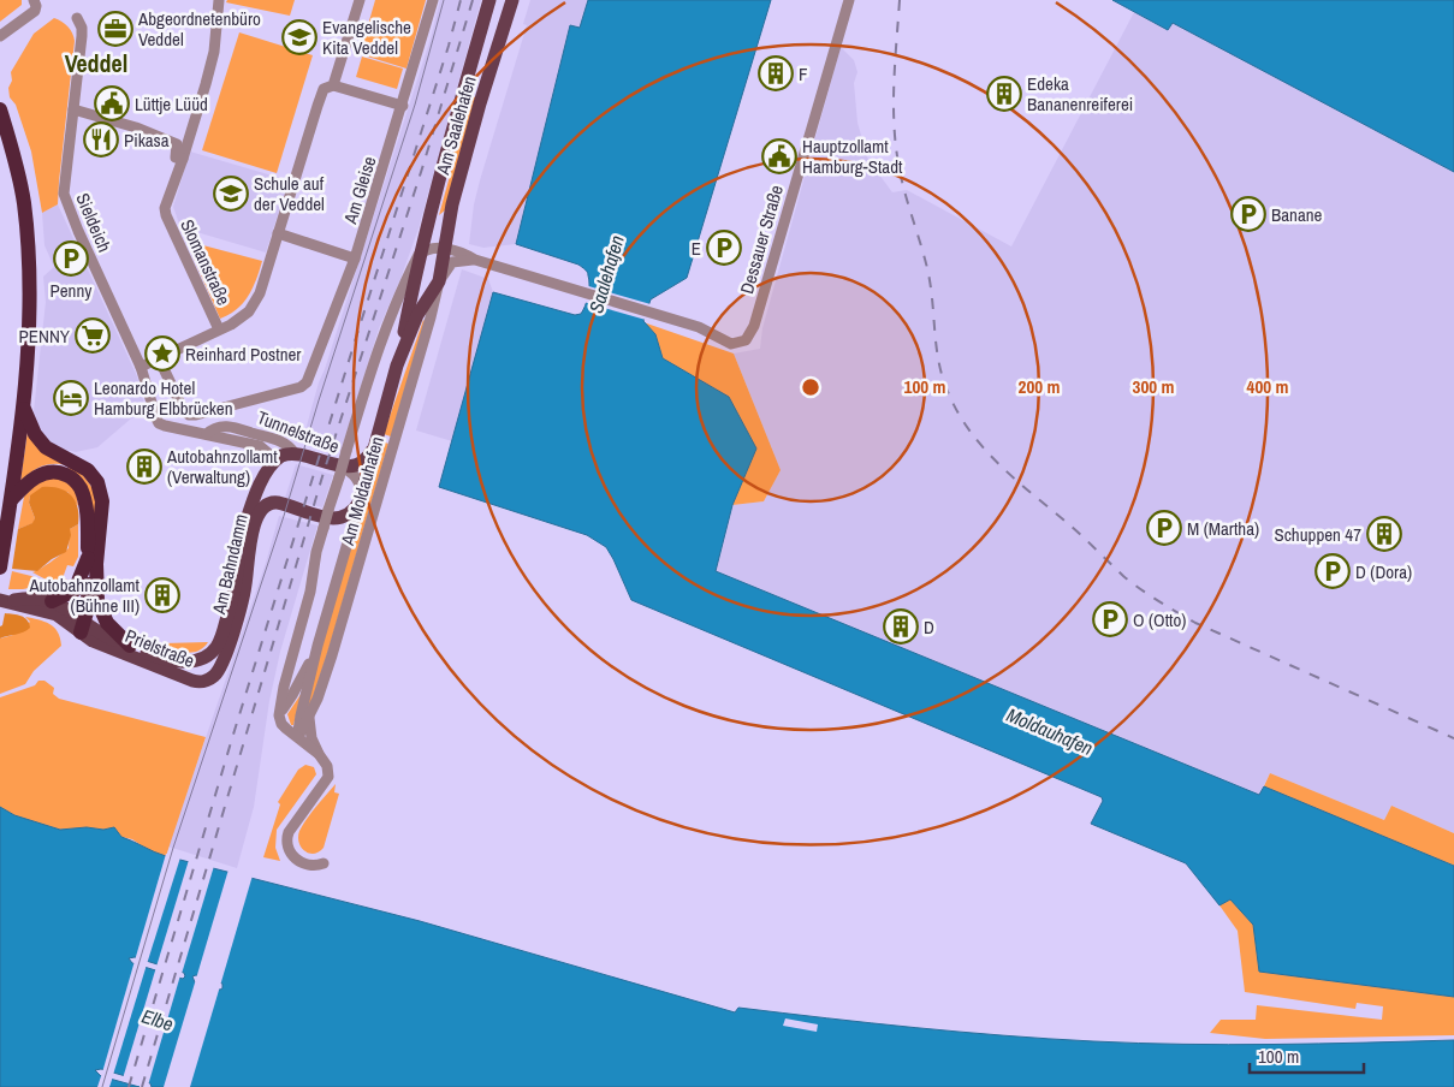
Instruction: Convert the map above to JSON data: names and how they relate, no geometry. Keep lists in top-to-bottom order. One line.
{"streets":{"main road":["Am Saalehafen","Tunnelstraße","Am Moldauhafen","Am Bahndamm","Prielstraße"],"street":["Am Gleise","Sieldeich","Dessauer Straße","Slomanstraße"]},"crossings":[["Am Saalehafen","Am Moldauhafen"],["Sieldeich","Tunnelstraße"],["Tunnelstraße","Am Moldauhafen"],["Tunnelstraße","Am Bahndamm"],["Am Moldauhafen","Am Bahndamm"],["Am Bahndamm","Prielstraße"]],"districts":["Veddel"],"water":["Saalehafen","Moldauhafen","Elbe"],"places":{"office":["Abgeordnetenbüro Veddel"],"school or university":["Evangelische Kita Veddel","Schule auf der Veddel"],"building":["F","Edeka Bananenreiferei","Autobahnzollamt (Verwaltung)","Schuppen 47","Autobahnzollamt (Bühne III)","D"],"public building":["Lüttje Lüüd","Hauptzollamt Hamburg-Stadt"],"restaurant":["Pikasa"],"parking":["Banane","E","Penny","M (Martha)","D (Dora)","O (Otto)"],"supermarket":["PENNY"],"place":["Reinhard Postner"],"hotel":["Leonardo Hotel Hamburg Elbbrücken"]},"scale_bar":"100 m","rings":["100 m","200 m","300 m","400 m"]}
